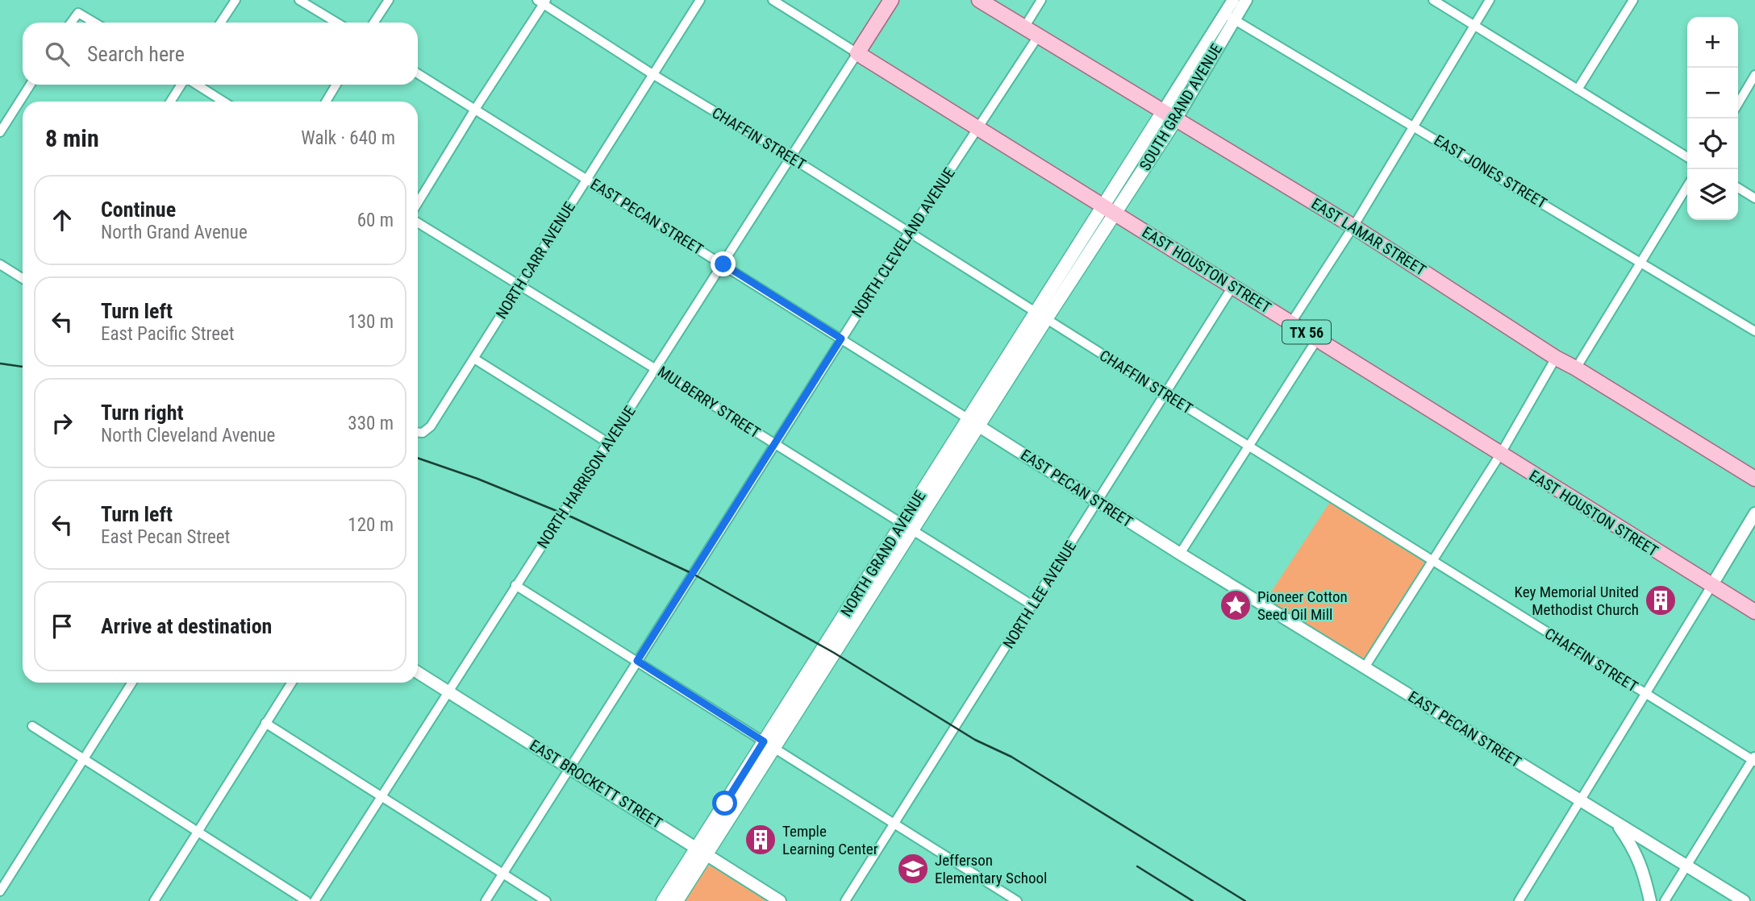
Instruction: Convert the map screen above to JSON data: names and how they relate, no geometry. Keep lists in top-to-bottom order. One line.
{"streets":{"main road":["SOUTH GRAND AVENUE","EAST LAMAR STREET","EAST HOUSTON STREET","TX 56","NORTH GRAND AVENUE"],"street":["CHAFFIN STREET","EAST JONES STREET","EAST PECAN STREET","NORTH CLEVELAND AVENUE","NORTH CARR AVENUE","MULBERRY STREET","NORTH HARRISON AVENUE","NORTH LEE AVENUE","EAST BROCKETT STREET"]},"crossings":[["SOUTH GRAND AVENUE","EAST JONES STREET"],["SOUTH GRAND AVENUE","EAST LAMAR STREET"],["SOUTH GRAND AVENUE","EAST HOUSTON STREET"],["SOUTH GRAND AVENUE","NORTH GRAND AVENUE"],["CHAFFIN STREET","NORTH CLEVELAND AVENUE"],["CHAFFIN STREET","NORTH CARR AVENUE"],["CHAFFIN STREET","NORTH HARRISON AVENUE"],["CHAFFIN STREET","NORTH GRAND AVENUE"],["CHAFFIN STREET","NORTH LEE AVENUE"],["EAST PECAN STREET","NORTH CLEVELAND AVENUE"],["EAST PECAN STREET","NORTH CARR AVENUE"],["EAST PECAN STREET","NORTH HARRISON AVENUE"],["EAST PECAN STREET","NORTH GRAND AVENUE"],["EAST PECAN STREET","NORTH LEE AVENUE"],["EAST LAMAR STREET","NORTH CLEVELAND AVENUE"],["NORTH CLEVELAND AVENUE","EAST HOUSTON STREET"],["NORTH CLEVELAND AVENUE","MULBERRY STREET"],["NORTH CLEVELAND AVENUE","EAST BROCKETT STREET"],["NORTH CARR AVENUE","MULBERRY STREET"],["EAST HOUSTON STREET","NORTH HARRISON AVENUE"],["EAST HOUSTON STREET","NORTH GRAND AVENUE"],["EAST HOUSTON STREET","NORTH LEE AVENUE"],["MULBERRY STREET","NORTH HARRISON AVENUE"],["MULBERRY STREET","NORTH GRAND AVENUE"],["MULBERRY STREET","NORTH LEE AVENUE"],["NORTH HARRISON AVENUE","EAST BROCKETT STREET"],["NORTH GRAND AVENUE","EAST BROCKETT STREET"]],"places":{"building":["Key Memorial United Methodist Church","Temple Learning Center"],"place":["Pioneer Cotton Seed Oil Mill"],"school or university":["Jefferson Elementary School"]},"page":{"map_buttons":["+","−"],"search":"Search here","heading":["8 min","Walk · 640 m"],"list":[["Continue","North Grand Avenue","60 m"],["Turn left","East Pacific Street","130 m"],["Turn right","North Cleveland Avenue","330 m"],["Turn left","East Pecan Street","120 m"],"Arrive at destination"]}}
